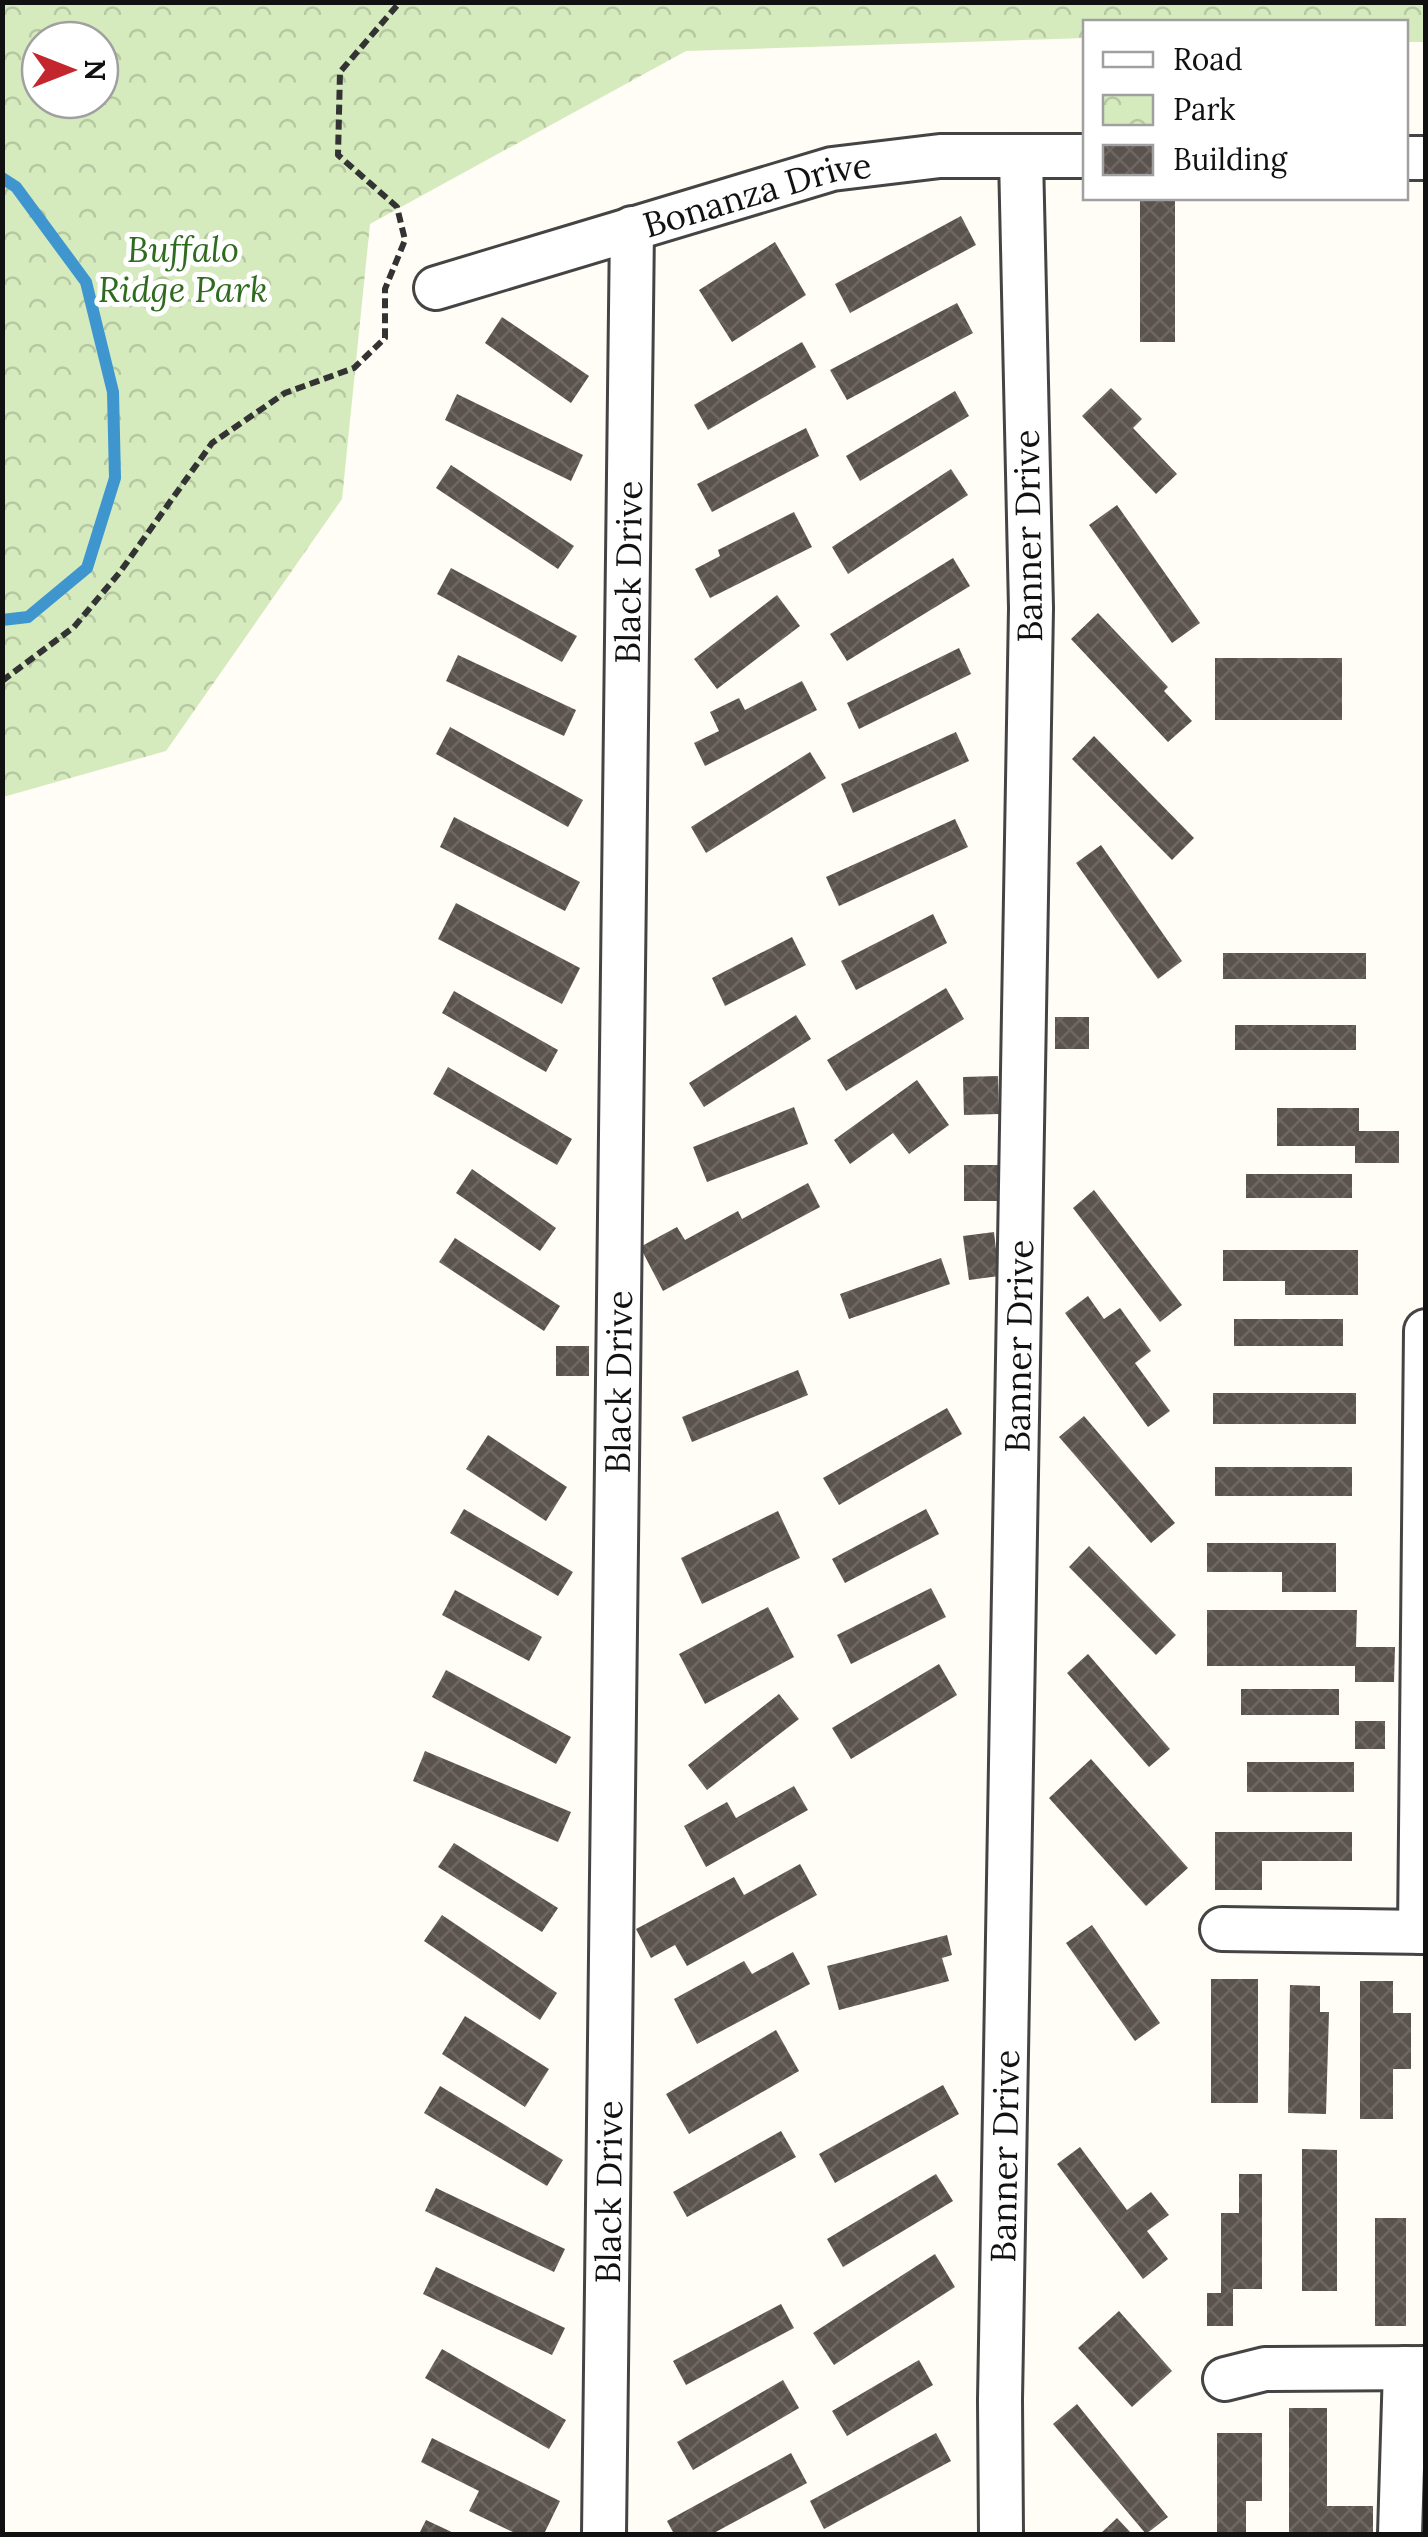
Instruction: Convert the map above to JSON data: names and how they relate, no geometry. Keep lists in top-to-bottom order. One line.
{"streets":{"street":["Bonanza Drive","Banner Drive","Black Drive"]},"crossings":[["Bonanza Drive","Banner Drive"],["Bonanza Drive","Black Drive"]],"parks":["Buffalo Ridge Park"],"legend":["Road","Park","Building"],"north":"right"}
